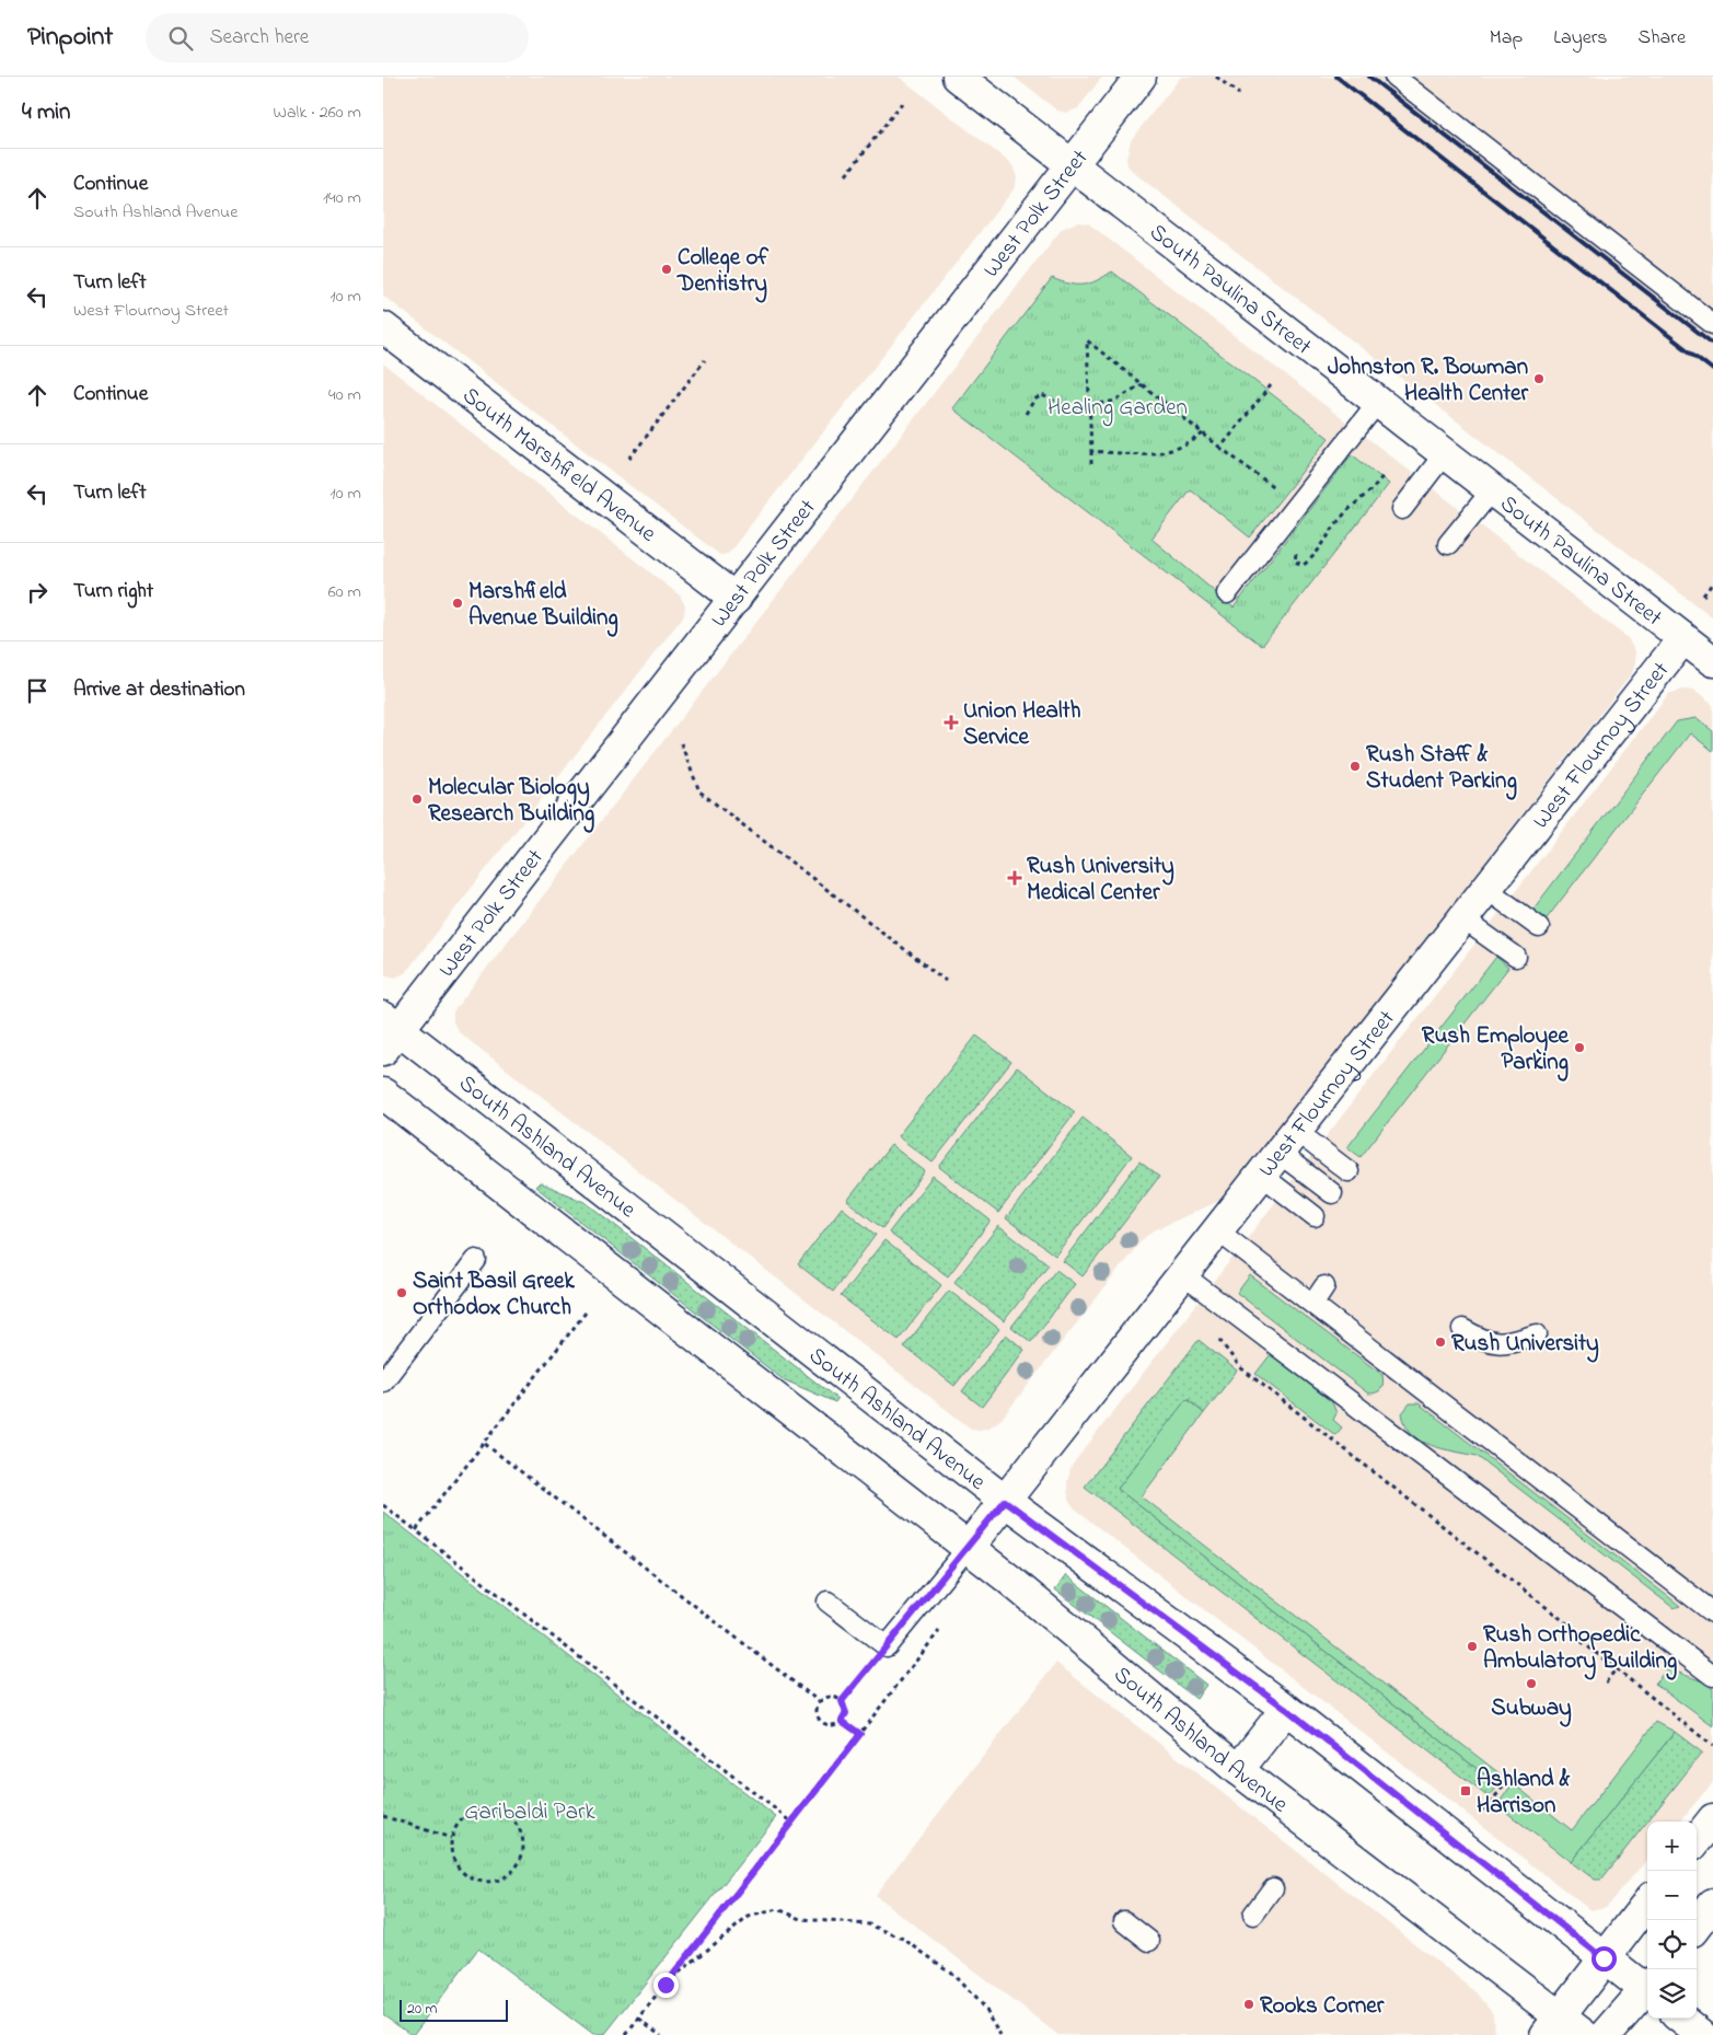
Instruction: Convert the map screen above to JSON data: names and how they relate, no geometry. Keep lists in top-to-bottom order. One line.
{"streets":{"street":["West Polk Street","South Paulina Street","South Marshfield Avenue","West Flournoy Street","South Ashland Avenue"]},"crossings":[["West Polk Street","South Paulina Street"],["West Polk Street","South Marshfield Avenue"],["West Polk Street","South Ashland Avenue"],["South Paulina Street","West Flournoy Street"],["West Flournoy Street","South Ashland Avenue"]],"parks":["Healing Garden","Garibaldi Park"],"places":{"other":["College of Dentistry","Johnston R. Bowman Health Center","Marshfield Avenue Building","Rush Staff & Student Parking","Molecular Biology Research Building","Rush Employee Parking","Saint Basil Greek Orthodox Church","Rush University","Rush Orthopedic Ambulatory Building","Subway","Rooks Corner"],"health":["Union Health Service","Rush University Medical Center"],"transit":["Ashland & Harrison"]},"scale_bar":"20 m","page":{"header":"Pinpoint","search":"Search here","nav":["Map","Layers","Share"],"heading":["4 min","Walk · 260 m"],"list":[["Continue","South Ashland Avenue","140 m"],["Turn left","West Flournoy Street","10 m"],["Continue","40 m"],["Turn left","10 m"],["Turn right","60 m"],"Arrive at destination"],"map_buttons":["+","−"],"scale":"20 m"}}
